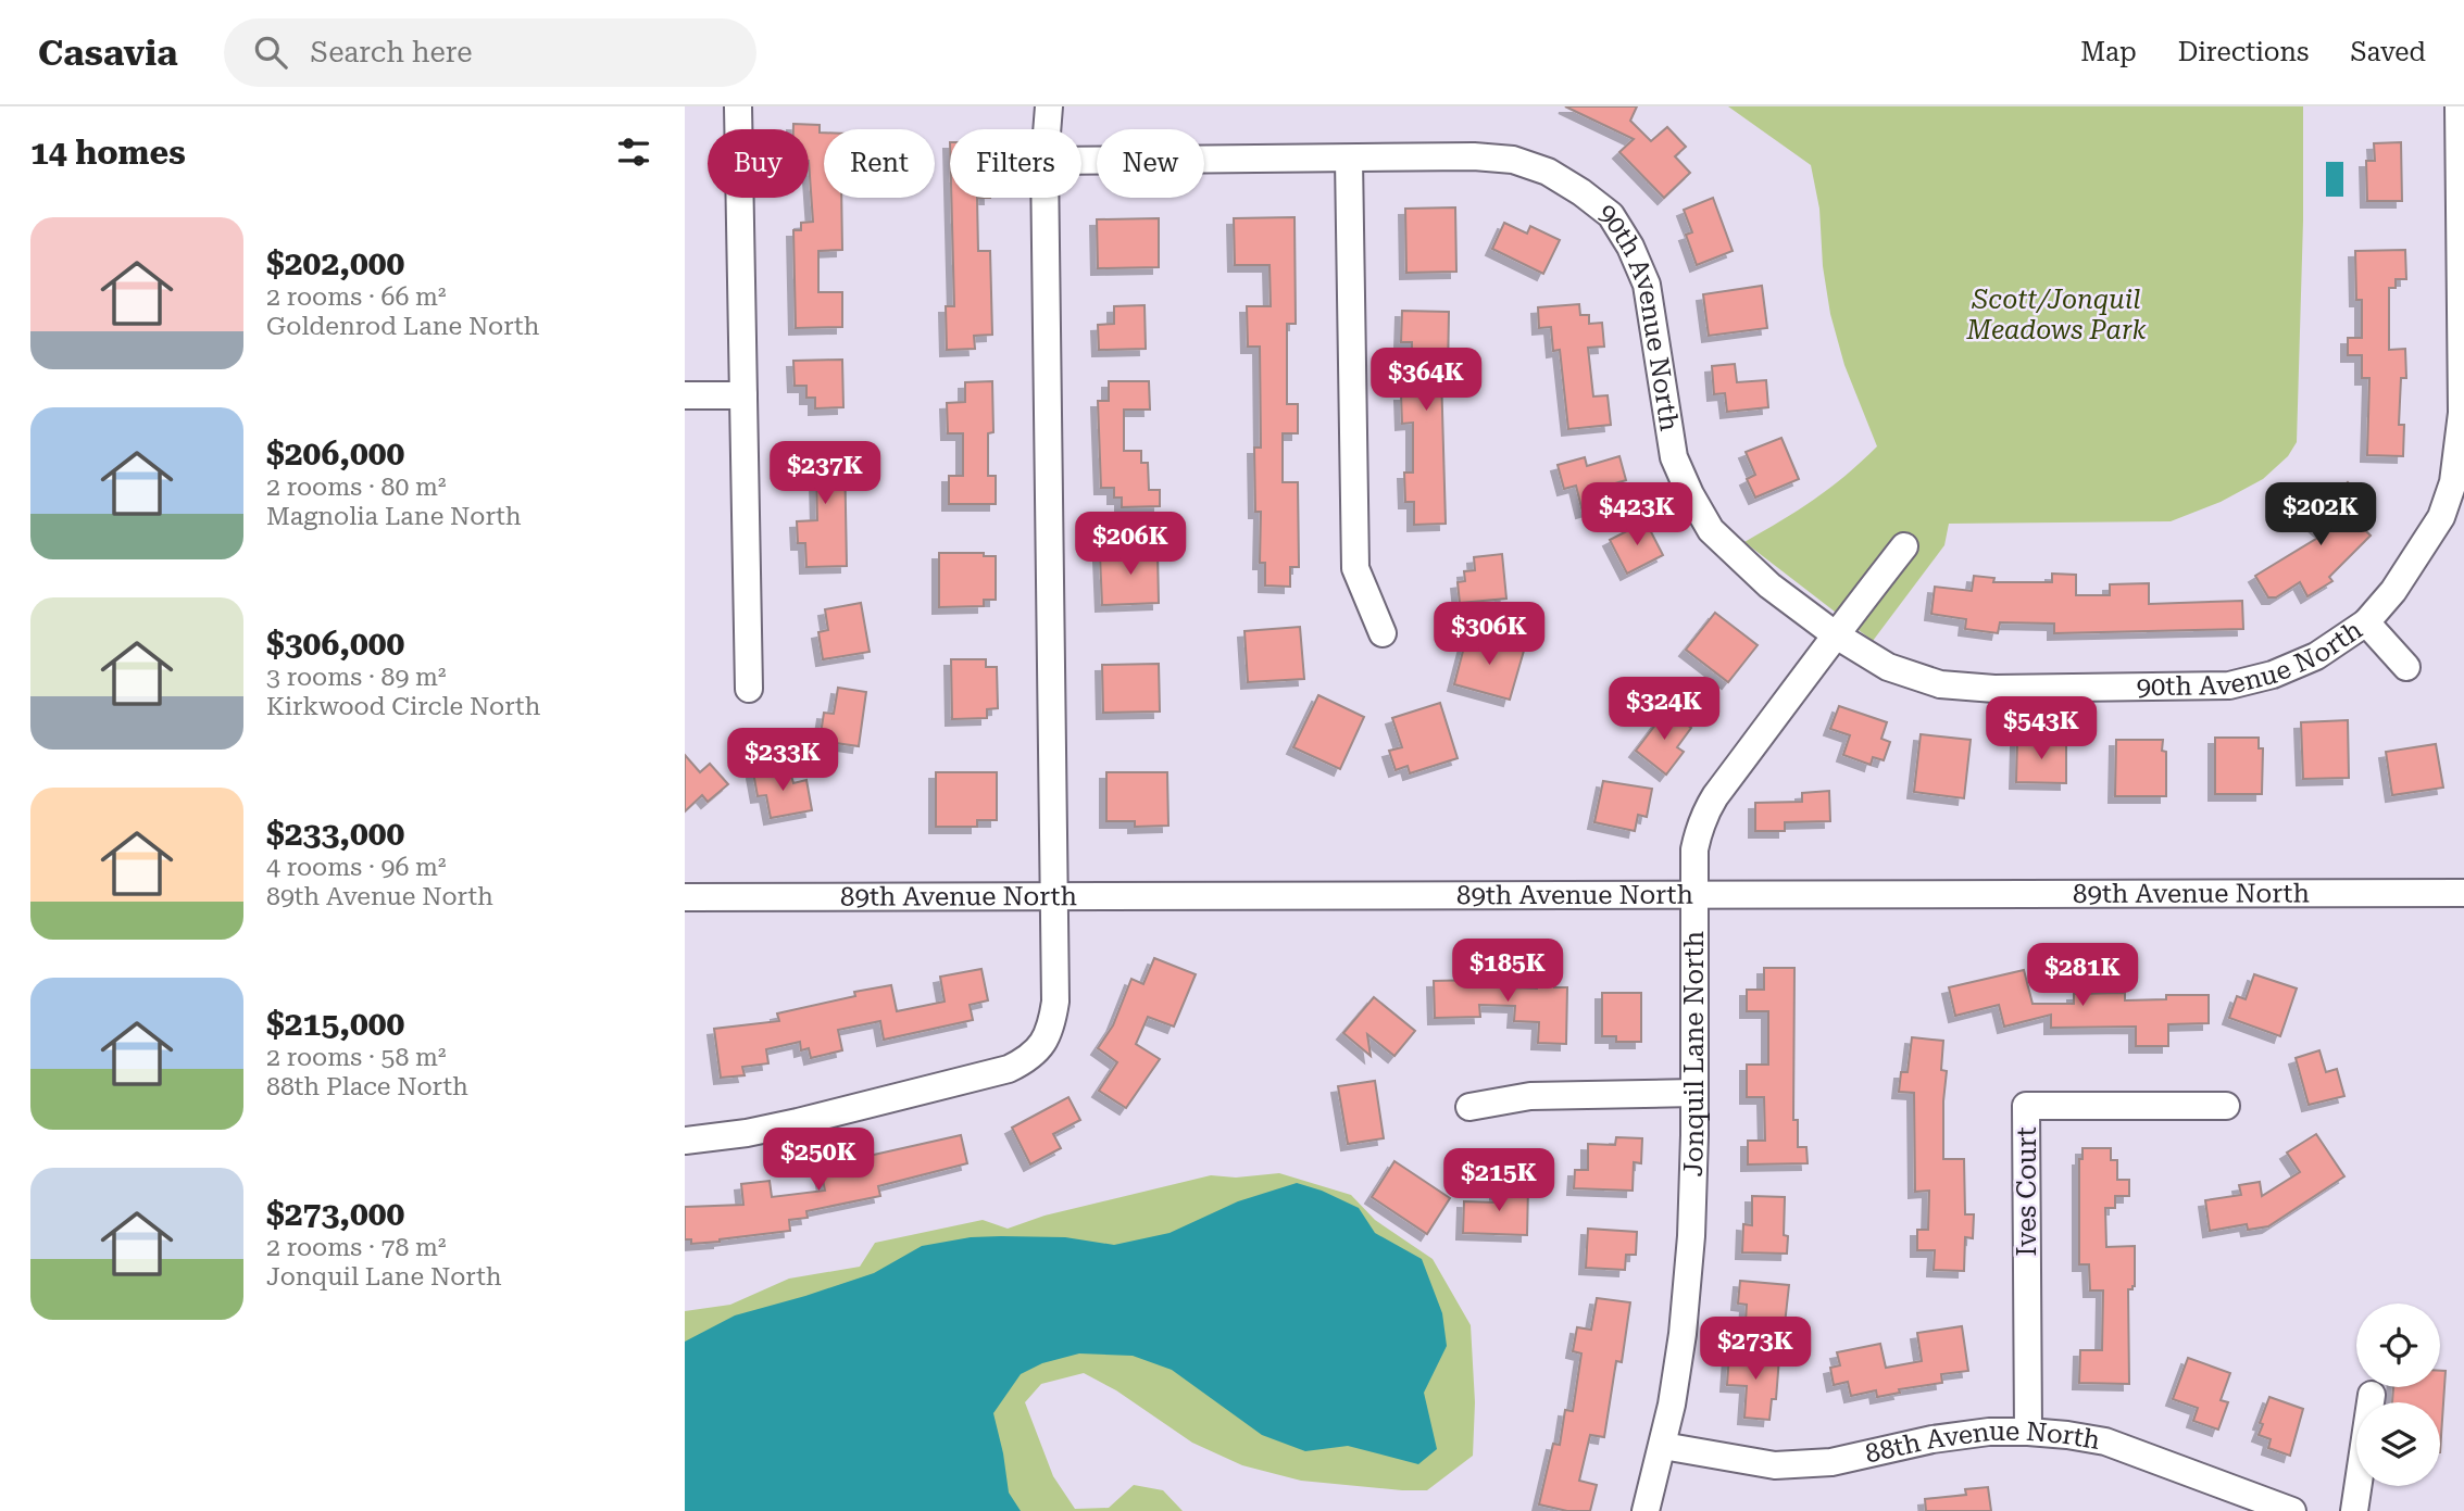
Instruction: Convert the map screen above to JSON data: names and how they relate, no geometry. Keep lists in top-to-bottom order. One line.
{"streets":{"street":["90th Avenue North","89th Avenue North","Jonquil Lane North","Ives Court","88th Avenue North"]},"crossings":[["90th Avenue North","Jonquil Lane North"],["89th Avenue North","Jonquil Lane North"],["Jonquil Lane North","88th Avenue North"],["Ives Court","88th Avenue North"]],"parks":["Scott/Jonquil Meadows Park"],"page":{"header":"Casavia","search":"Search here","nav":["Map","Directions","Saved"],"heading":"14 homes","chip":["Buy","Rent","Filters","New"],"list":[{"name":"$202,000","note":"2 rooms · 66 m² · Goldenrod Lane North"},{"name":"$206,000","note":"2 rooms · 80 m² · Magnolia Lane North"},{"name":"$306,000","note":"3 rooms · 89 m² · Kirkwood Circle North"},{"name":"$233,000","note":"4 rooms · 96 m² · 89th Avenue North"},{"name":"$215,000","note":"2 rooms · 58 m² · 88th Place North"},{"name":"$273,000","note":"2 rooms · 78 m² · Jonquil Lane North"}],"price":["$364K","$237K","$423K","$202K","$206K","$306K","$324K","$543K","$233K","$185K","$281K","$250K","$215K","$273K"]}}
